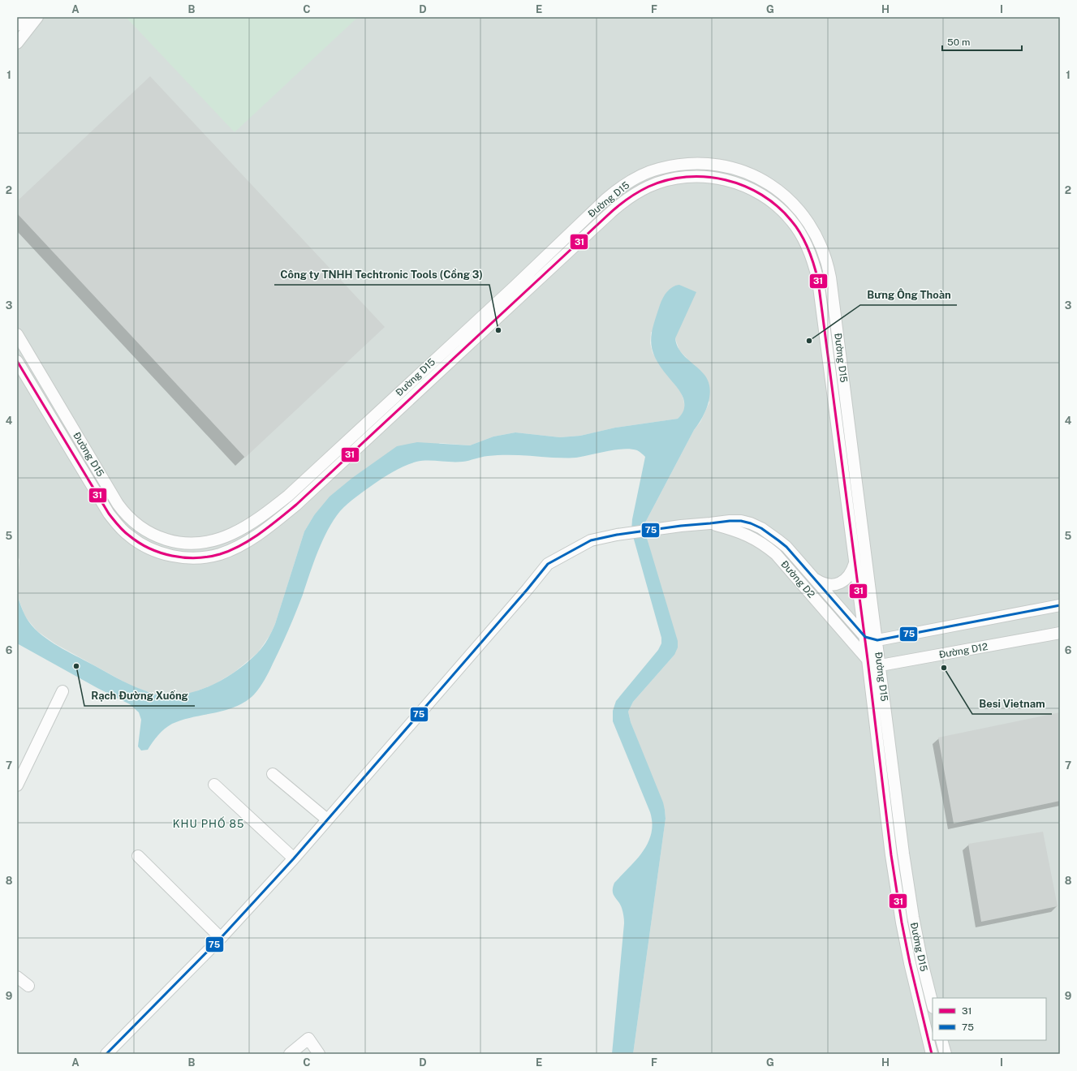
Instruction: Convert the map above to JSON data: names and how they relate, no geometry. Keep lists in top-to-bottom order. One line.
{"streets":{"street":["Đường D15","Đường D2","Đường D12"]},"crossings":[["Đường D15","Đường D2"],["Đường D15","Đường D12"]],"districts":["KHU PHỐ 85"],"places":["Công ty TNHH Techtronic Tools (Cổng 3)","Bưng Ông Thoàn","Rạch Đường Xuống","Besi Vietnam"],"lines":["transit line 31","transit line 75"],"legend":["31","75"],"scale_bar":"50 m","grid":{"columns":["A","B","C","D","E","F","G","H","I"],"rows":["1","2","3","4","5","6","7","8","9"]}}
